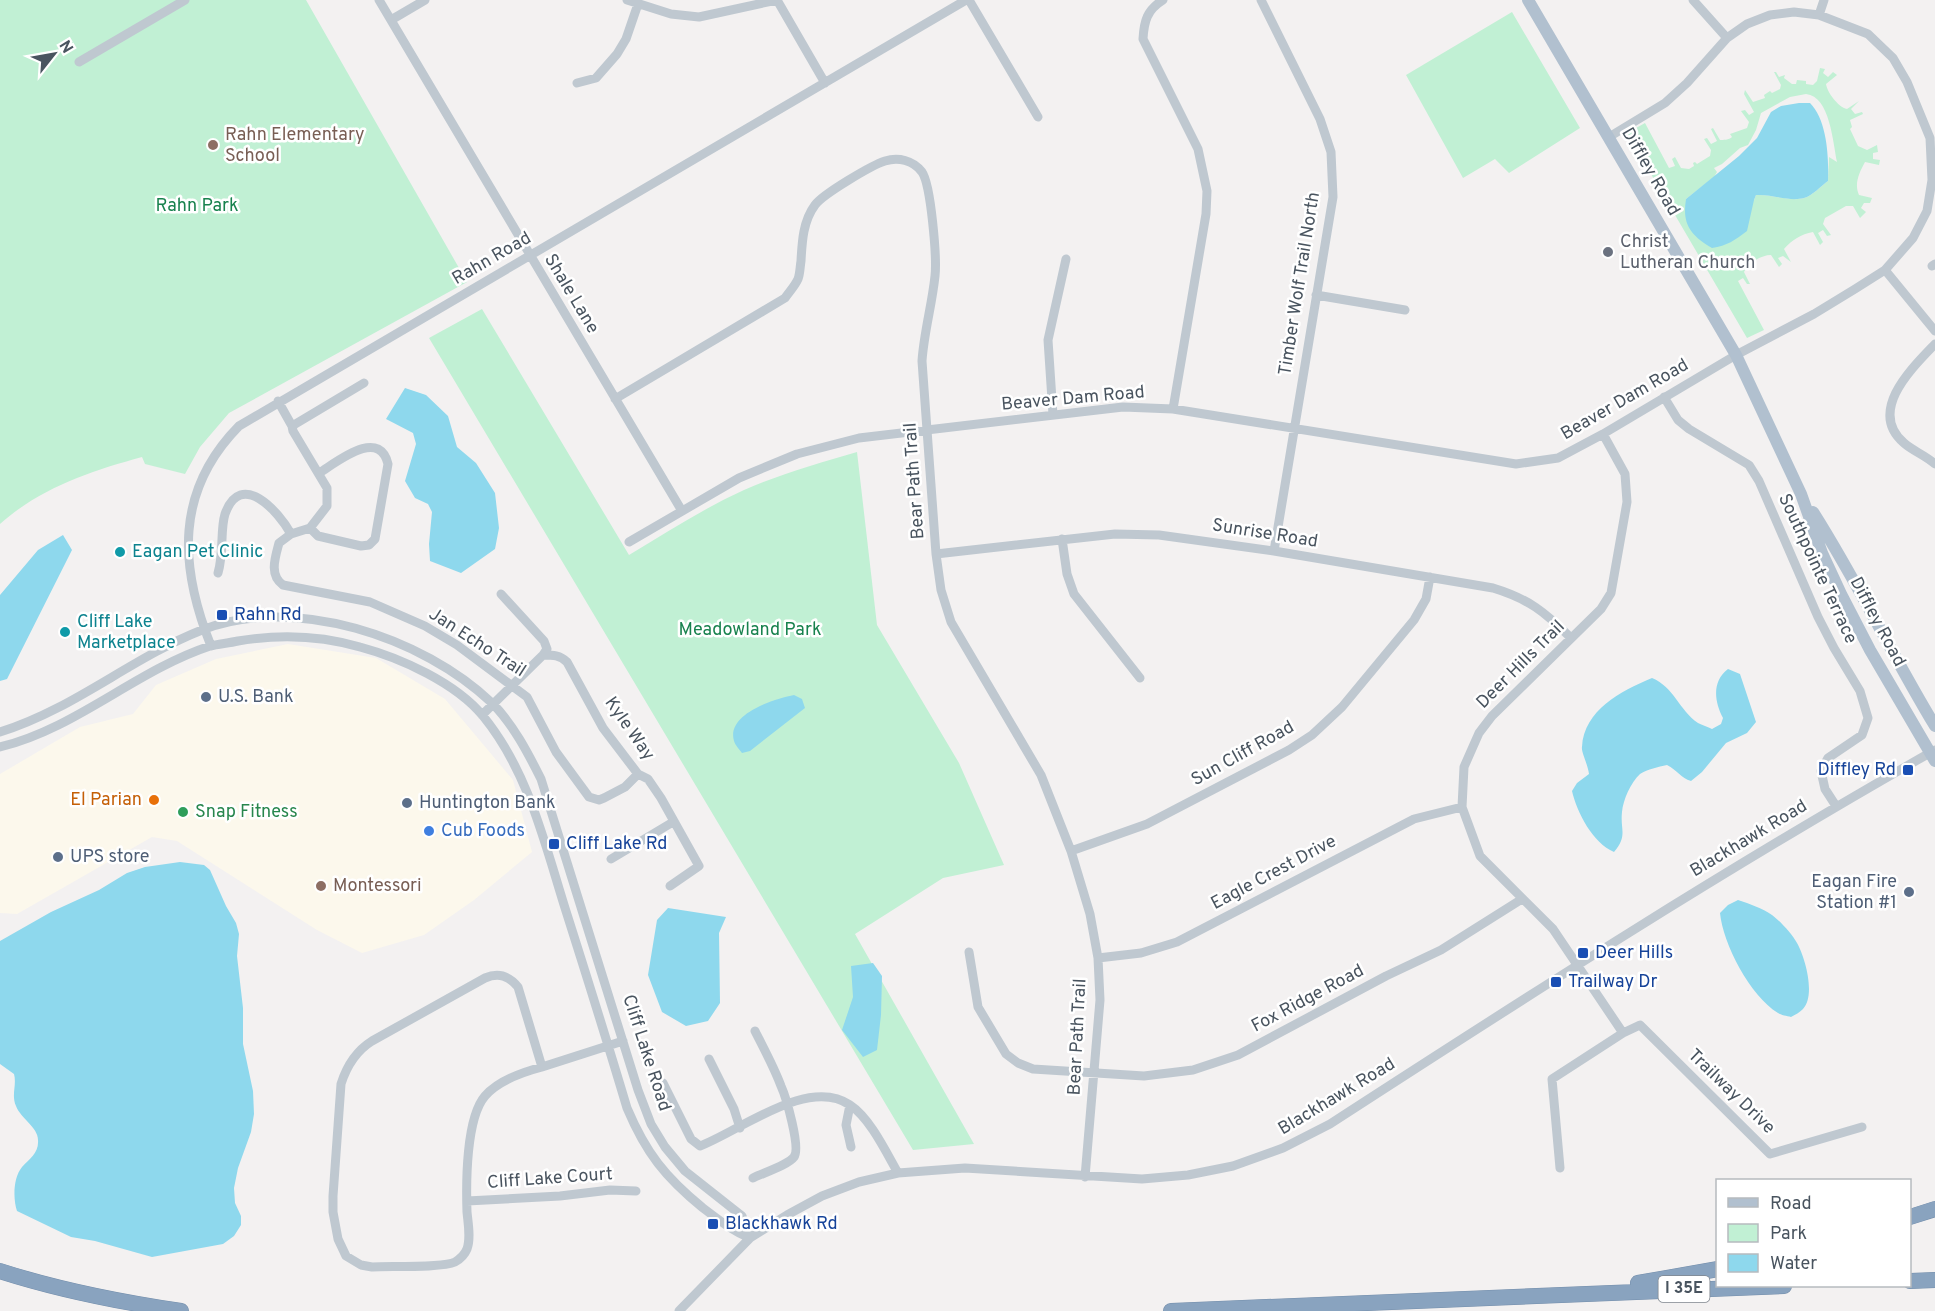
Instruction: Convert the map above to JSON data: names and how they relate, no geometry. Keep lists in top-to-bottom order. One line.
{"streets":{"highway":["I 35E"],"main road":["Diffley Road"],"street":["Rahn Road","Timber Wolf Trail North","Shale Lane","Beaver Dam Road","Bear Path Trail","Sunrise Road","Southpointe Terrace","Jan Echo Trail","Deer Hills Trail","Kyle Way","Sun Cliff Road","Blackhawk Road","Eagle Crest Drive","Fox Ridge Road","Cliff Lake Road","Trailway Drive","Cliff Lake Court"]},"crossings":[["Diffley Road","Beaver Dam Road"],["Diffley Road","Blackhawk Road"],["Rahn Road","Shale Lane"],["Rahn Road","Cliff Lake Road"],["Timber Wolf Trail North","Beaver Dam Road"],["Timber Wolf Trail North","Sunrise Road"],["Shale Lane","Beaver Dam Road"],["Shale Lane","Bear Path Trail"],["Beaver Dam Road","Bear Path Trail"],["Beaver Dam Road","Southpointe Terrace"],["Beaver Dam Road","Deer Hills Trail"],["Bear Path Trail","Sunrise Road"],["Bear Path Trail","Sun Cliff Road"],["Bear Path Trail","Blackhawk Road"],["Bear Path Trail","Eagle Crest Drive"],["Bear Path Trail","Fox Ridge Road"],["Sunrise Road","Deer Hills Trail"],["Sunrise Road","Sun Cliff Road"],["Southpointe Terrace","Blackhawk Road"],["Jan Echo Trail","Kyle Way"],["Deer Hills Trail","Blackhawk Road"],["Deer Hills Trail","Eagle Crest Drive"],["Deer Hills Trail","Fox Ridge Road"],["Blackhawk Road","Cliff Lake Road"]],"parks":["Rahn Park","Meadowland Park"],"places":{"other":["Rahn Elementary School","Christ Lutheran Church","Eagan Pet Clinic","Cliff Lake Marketplace","U.S. Bank","El Parian","Huntington Bank","Snap Fitness","Cub Foods","UPS store","Montessori","Eagan Fire Station #1"],"transit":["Rahn Rd","Diffley Rd","Cliff Lake Rd","Deer Hills","Trailway Dr","Blackhawk Rd"]},"legend":["Road","Park","Water"],"north":"top right"}
